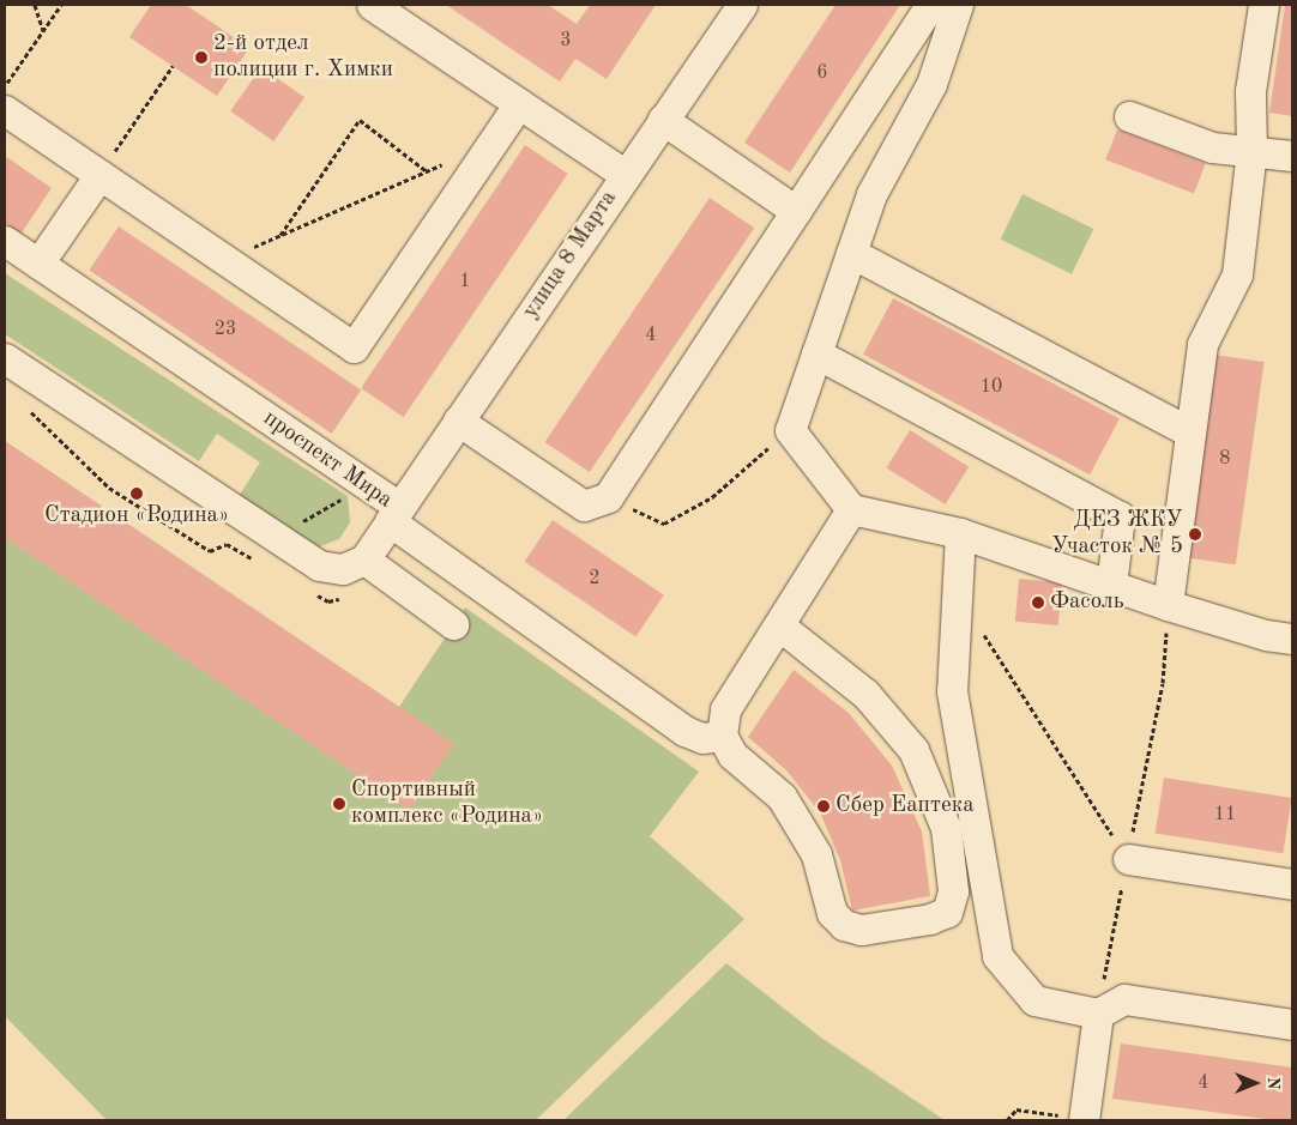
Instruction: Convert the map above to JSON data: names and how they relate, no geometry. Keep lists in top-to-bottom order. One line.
{"streets":{"street":["улица 8 Марта","проспект Мира"]},"crossings":[["улица 8 Марта","проспект Мира"]],"places":["2-й отдел полиции г. Химки","Стадион «Родина»","ДЕЗ ЖКУ Участок № 5","Фасоль","Спортивный комплекс «Родина»","Сбер Еаптека"],"house_numbers":["3","6","1","23","4","10","8","2","11","4"],"north":"right"}
